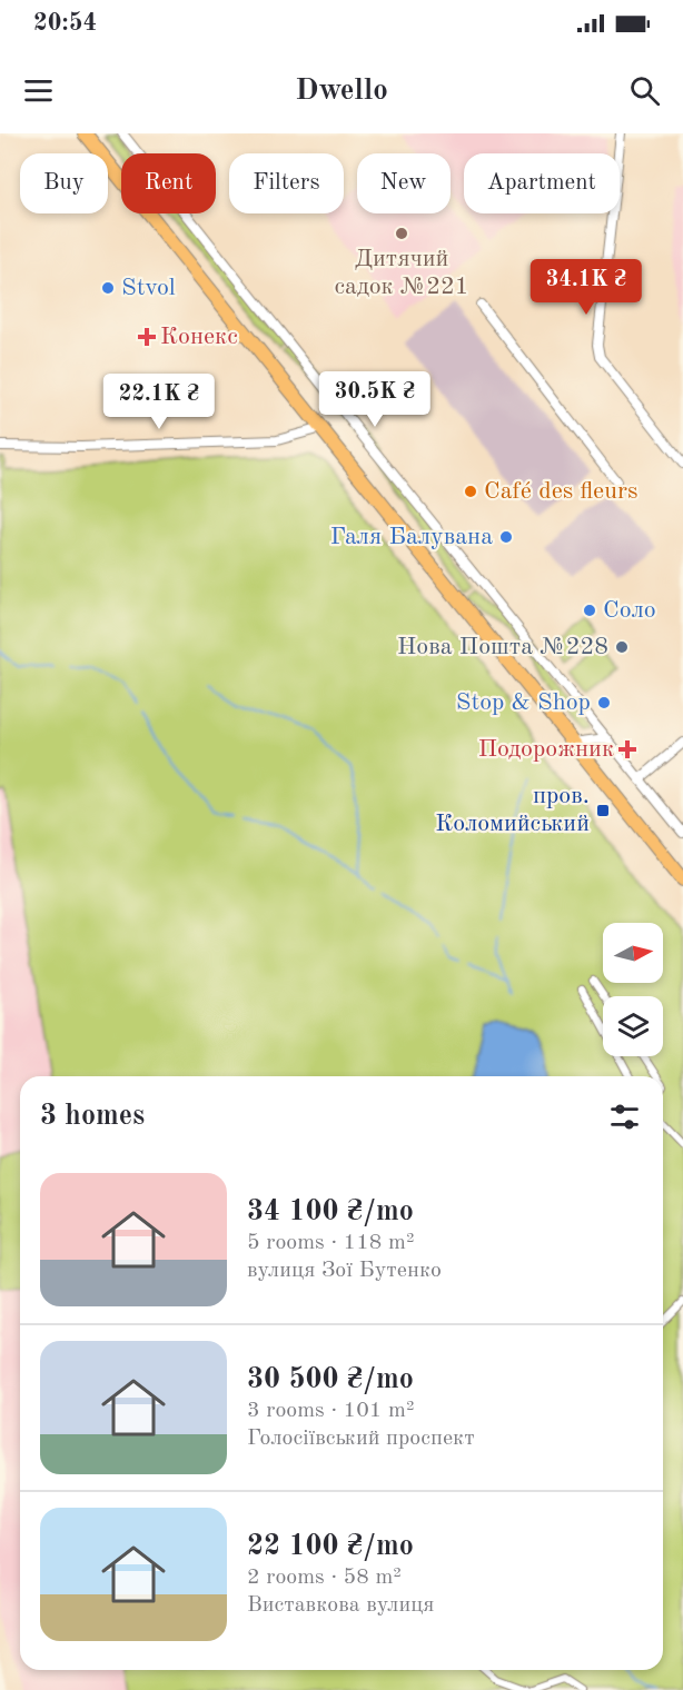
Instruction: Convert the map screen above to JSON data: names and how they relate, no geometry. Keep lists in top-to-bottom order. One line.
{"places":{"other":["Дитячий садок №221","Stvol","Café des fleurs","Галя Балувана","Соло","Нова Пошта №228","Stop & Shop"],"health":["Конекс","Подорожник"],"transit":["пров. Коломийський"]},"north":"right","page":{"status":"20:54","header":"Dwello","chip":["Buy","Rent","Filters","New","Apartment"],"price":["34.1K ₴","30.5K ₴","22.1K ₴"],"heading":"3 homes","list":[{"name":"34 100 ₴/mo","note":"5 rooms · 118 m² · вулиця Зої Бутенко"},{"name":"30 500 ₴/mo","note":"3 rooms · 101 m² · Голосіївський проспект"},{"name":"22 100 ₴/mo","note":"2 rooms · 58 m² · Виставкова вулиця"}]}}
